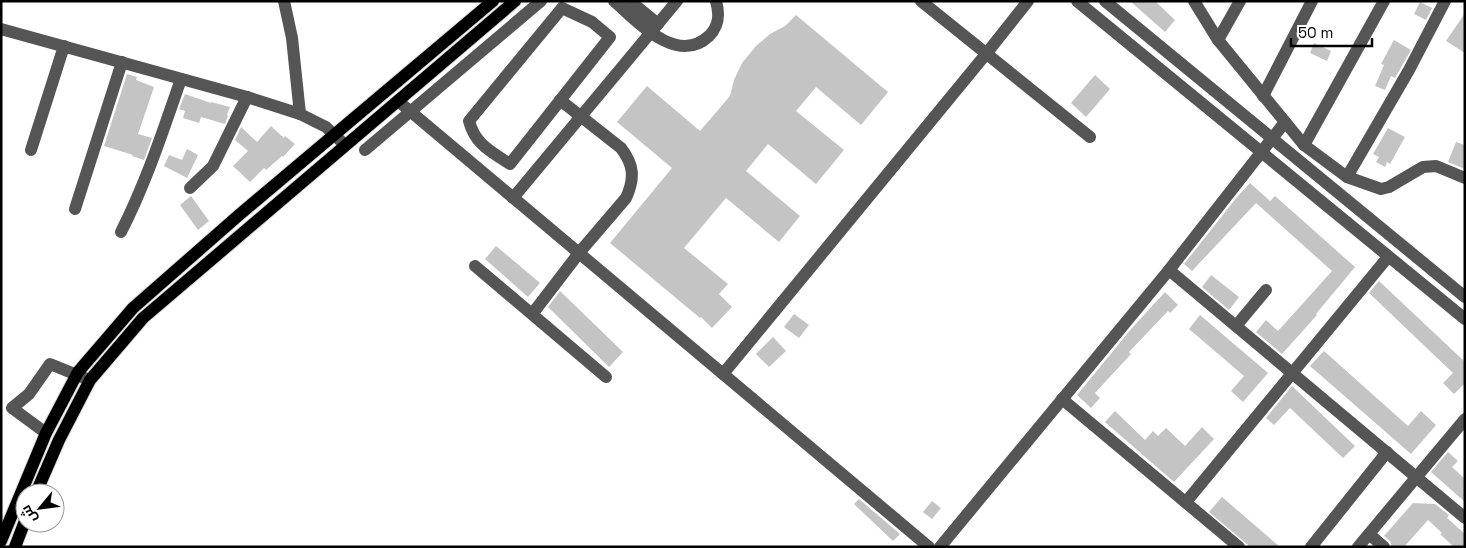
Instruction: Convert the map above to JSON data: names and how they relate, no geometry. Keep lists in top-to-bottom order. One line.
{"scale_bar":"50 m","north":"bottom left"}
